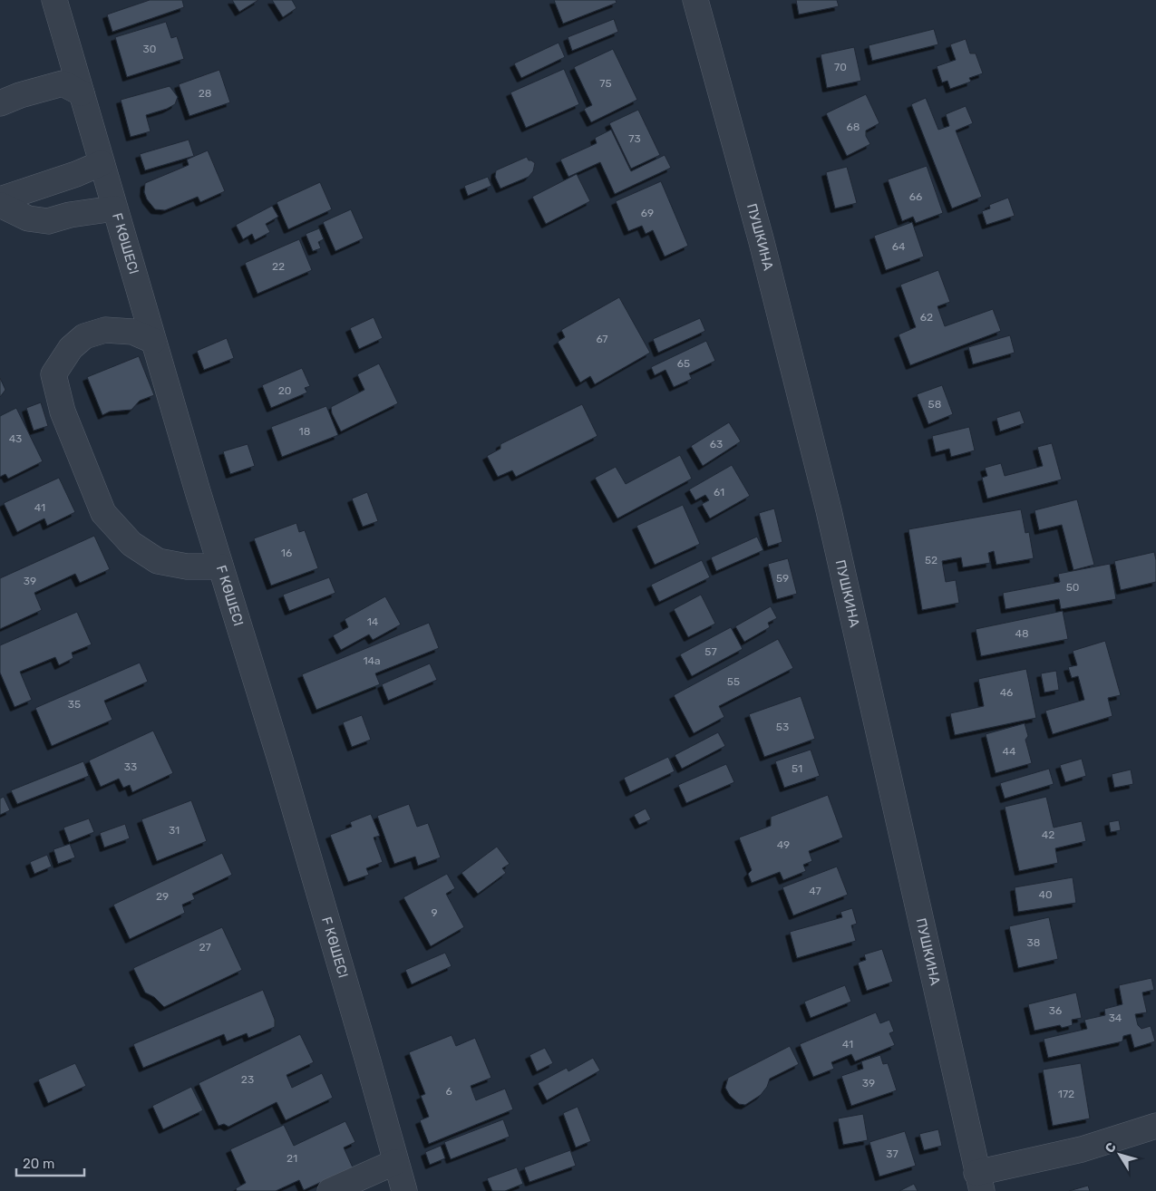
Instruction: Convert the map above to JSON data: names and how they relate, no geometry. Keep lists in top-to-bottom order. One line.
{"streets":{"street":["ПУШКИНА","F КӨШЕСІ"]},"house_numbers":["30","70","75","28","68","73","66","69","64","22","62","67","65","20","58","18","43","63","61","41","16","52","59","39","50","14","48","57","14а","55","46","35","53","44","33","51","31","42","49","47","40","29","9","38","27","36","34","41","23","39","6","172","37","21"],"scale_bar":"20 m","north":"top left"}
